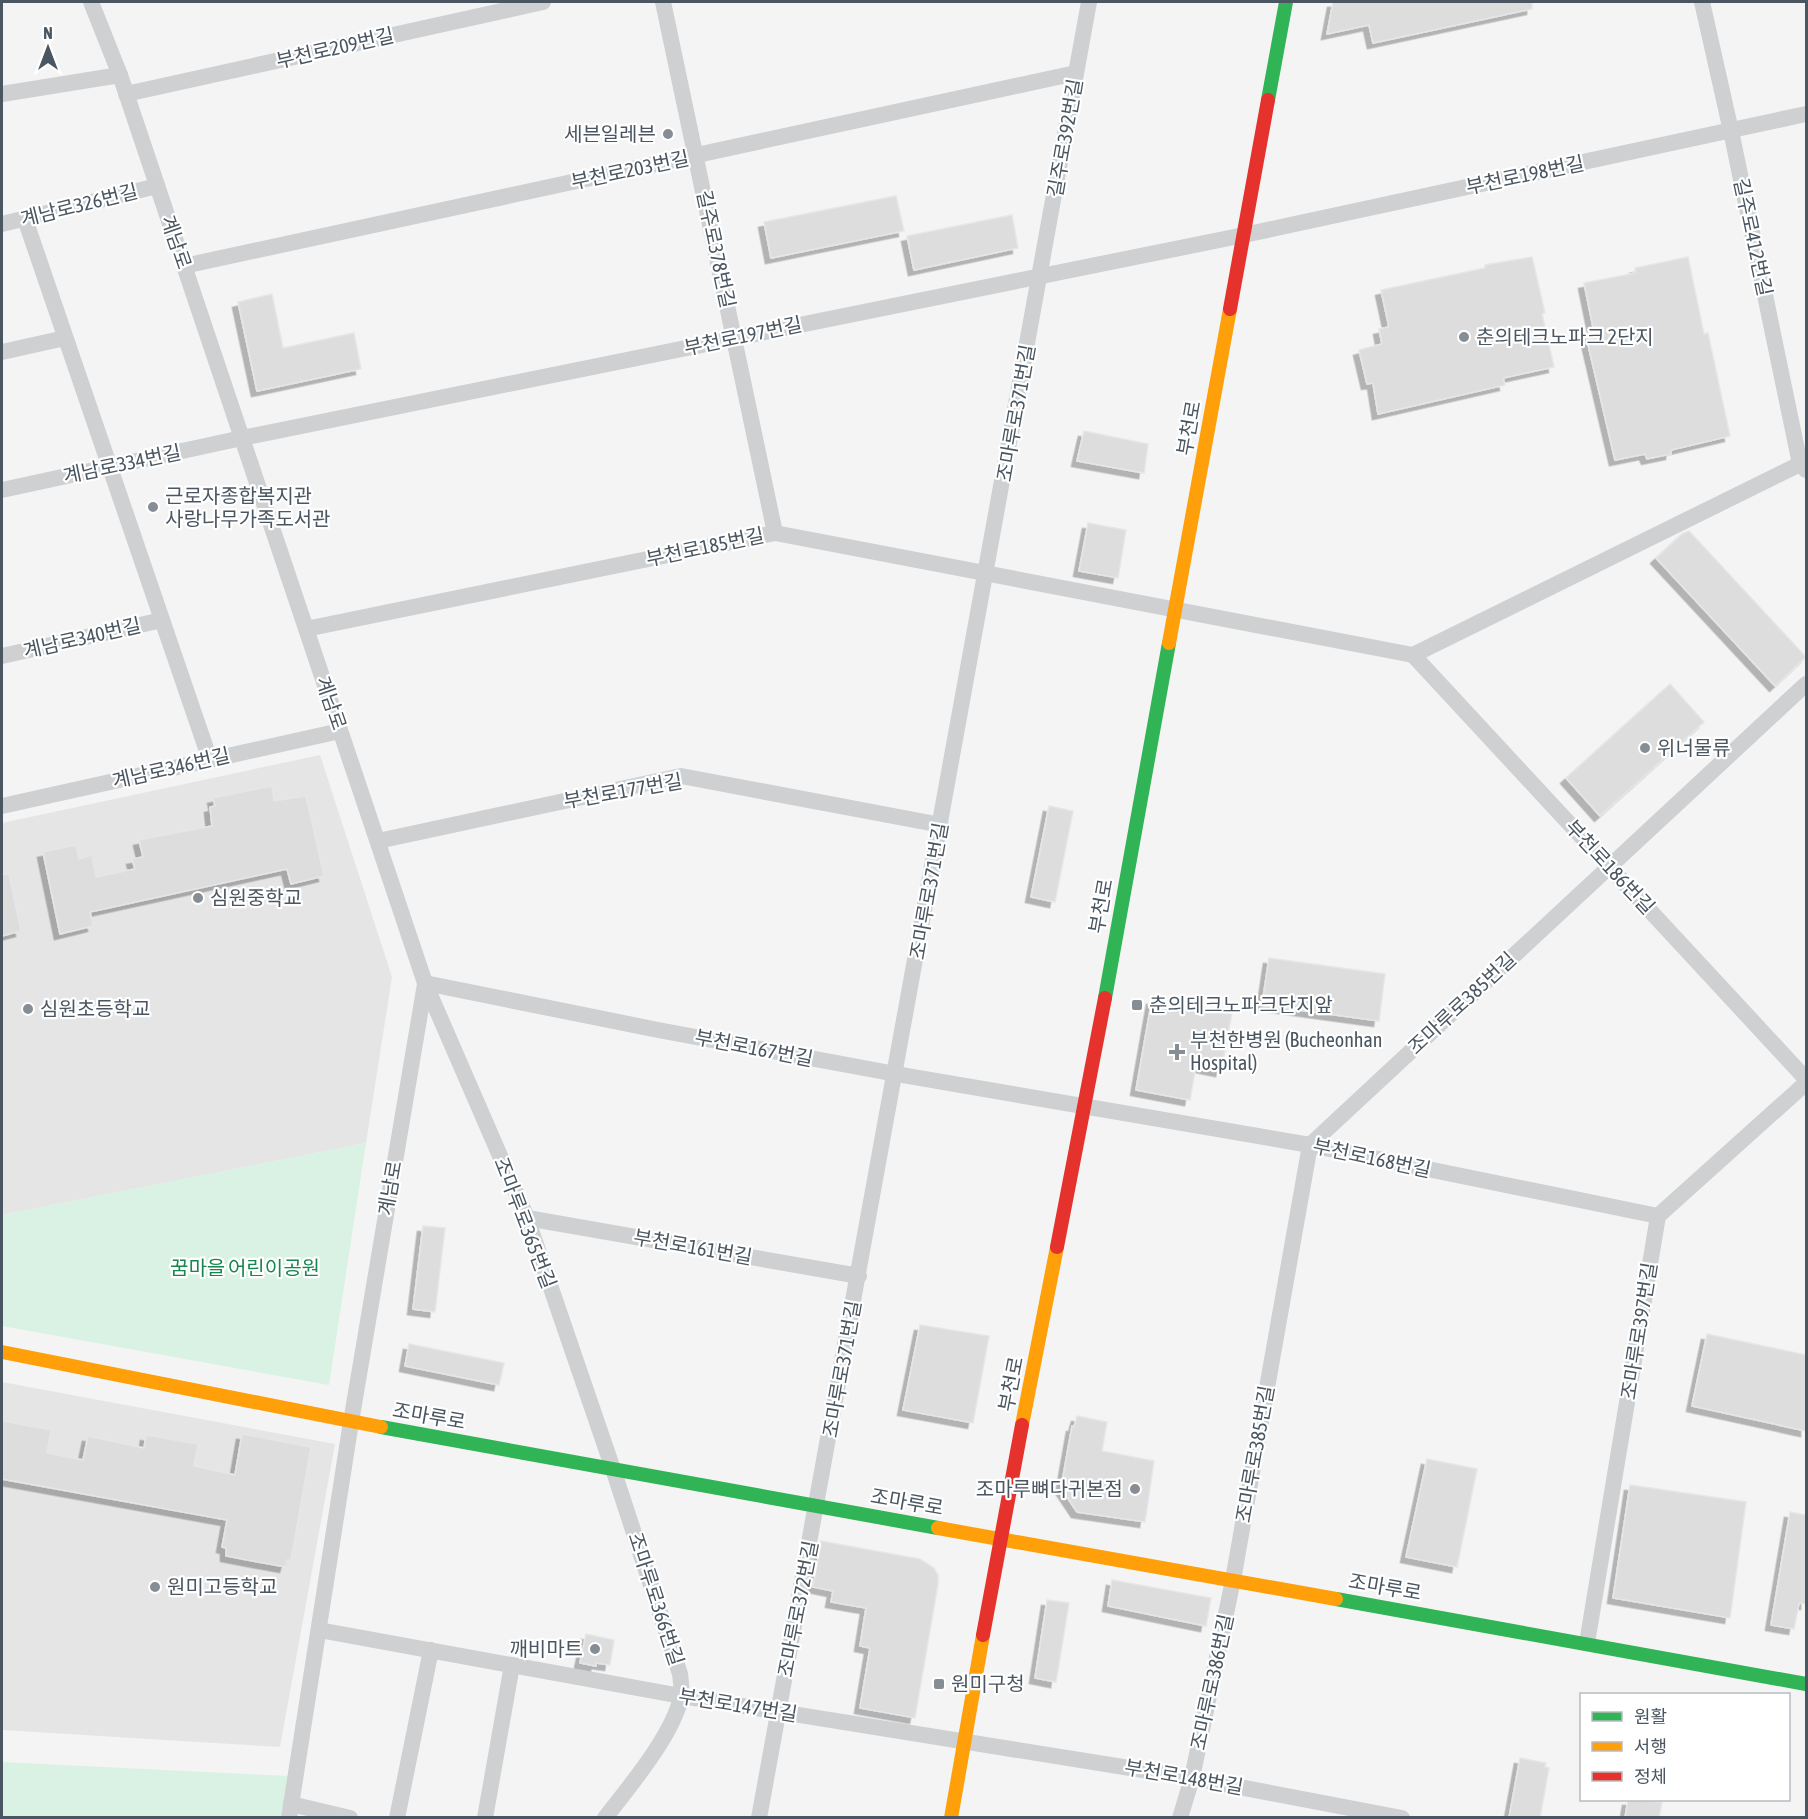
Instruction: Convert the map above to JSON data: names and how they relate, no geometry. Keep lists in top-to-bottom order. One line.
{"streets":{"main road":["부천로","조마루로"],"street":["부천로209번길","길주로392번길","부천로203번길","부천로198번길","계남로326번길","길주로412번길","계남로","길주로378번길","부천로197번길","조마루로371번길","계남로334번길","부천로185번길","계남로340번길","계남로346번길","부천로177번길","부천로186번길","조마루로385번길","부천로167번길","부천로168번길","조마루로365번길","부천로161번길","조마루로397번길","조마루로366번길","조마루로372번길","조마루로386번길","부천로147번길","부천로148번길"]},"crossings":[["부천로209번길","계남로"],["길주로392번길","부천로203번길"],["길주로392번길","부천로197번길"],["길주로392번길","조마루로371번길"],["부천로203번길","계남로"],["부천로203번길","길주로378번길"],["부천로198번길","길주로412번길"],["부천로198번길","부천로197번길"],["부천로198번길","부천로"],["계남로326번길","계남로"],["계남로","부천로197번길"],["계남로","계남로334번길"],["계남로","부천로185번길"],["계남로","계남로346번길"],["계남로","부천로177번길"],["계남로","부천로167번길"],["계남로","조마루로365번길"],["계남로","조마루로"],["계남로","부천로147번길"],["길주로378번길","부천로197번길"],["길주로378번길","부천로185번길"],["부천로197번길","조마루로371번길"],["부천로197번길","부천로"],["부천로197번길","계남로334번길"],["조마루로371번길","부천로185번길"],["조마루로371번길","부천로177번길"],["조마루로371번길","부천로167번길"],["조마루로371번길","부천로161번길"],["조마루로371번길","조마루로"],["조마루로371번길","조마루로372번길"],["부천로","부천로185번길"],["부천로","부천로167번길"],["부천로","부천로168번길"],["부천로","조마루로"],["부천로","부천로147번길"],["부천로","부천로148번길"],["부천로186번길","조마루로385번길"],["조마루로385번길","부천로168번길"],["조마루로385번길","조마루로"],["조마루로385번길","조마루로386번길"],["부천로167번길","부천로168번길"],["부천로167번길","조마루로365번길"],["부천로168번길","조마루로397번길"],["조마루로365번길","부천로161번길"],["조마루로365번길","조마루로"],["조마루로365번길","조마루로366번길"],["조마루로397번길","조마루로"],["조마루로","조마루로366번길"],["조마루로","조마루로372번길"],["조마루로","조마루로386번길"],["조마루로366번길","부천로147번길"],["조마루로372번길","부천로147번길"],["조마루로386번길","부천로148번길"],["부천로147번길","부천로148번길"]],"parks":["꿈마을 어린이공원"],"places":{"other":["세븐일레븐","춘의테크노파크 2단지","근로자종합복지관 사랑나무가족도서관","위너물류","심원중학교","심원초등학교","조마루뼈다귀본점","원미고등학교","깨비마트"],"transit":["춘의테크노파크단지앞","원미구청"],"health":["부천한병원 (Bucheonhan Hospital)"]},"legend":["원활","서행","정체"],"north":"top"}
